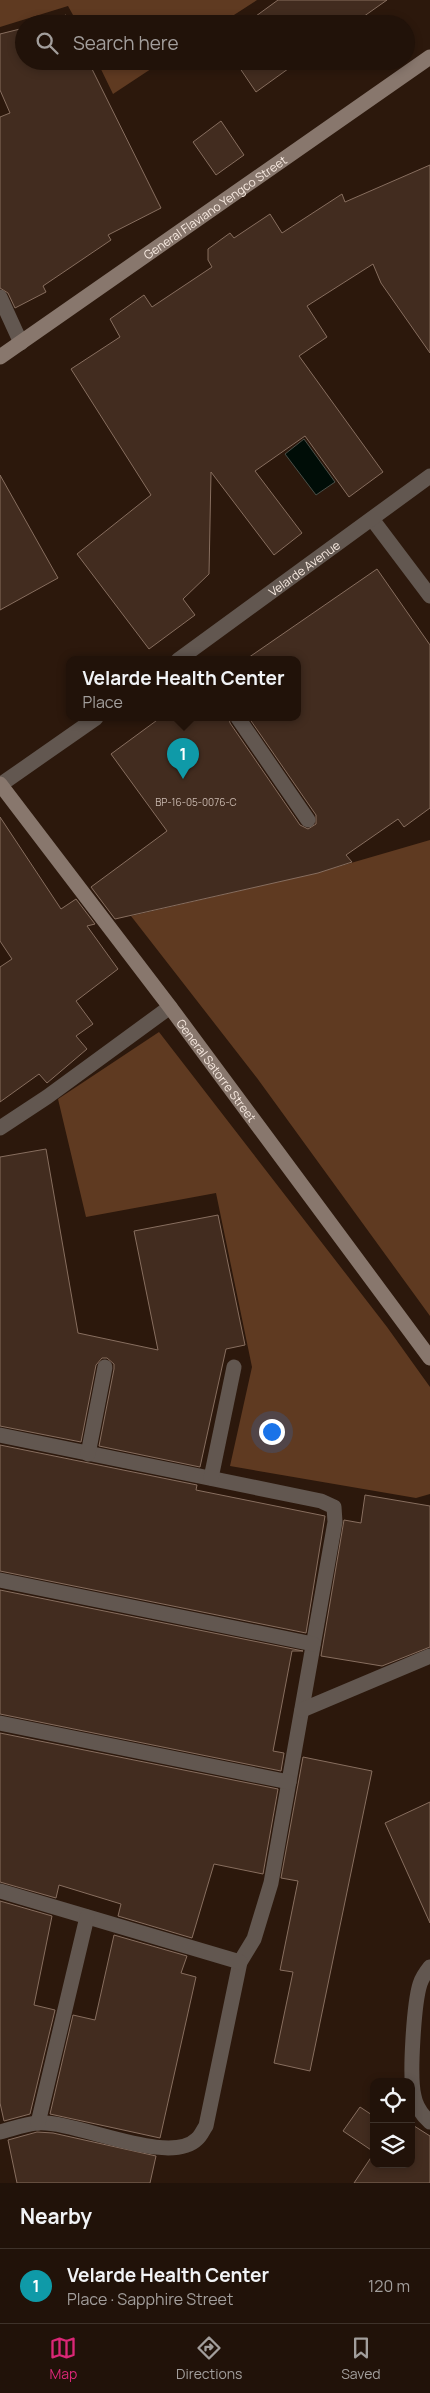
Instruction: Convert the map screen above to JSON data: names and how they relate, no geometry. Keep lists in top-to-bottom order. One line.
{"streets":{"street":["General Flaviano Yengco Street","Velarde Avenue","General Satorre Street"]},"house_numbers":["BP-16-05-0076-C"],"page":{"search":"Search here","popup":["Velarde Health Center","Place"],"pins":"1","heading":"Nearby","list":[{"mark":"1","name":"Velarde Health Center","note":"Place · Sapphire Street","value":"120 m"}],"nav":["Map","Directions","Saved"]}}
